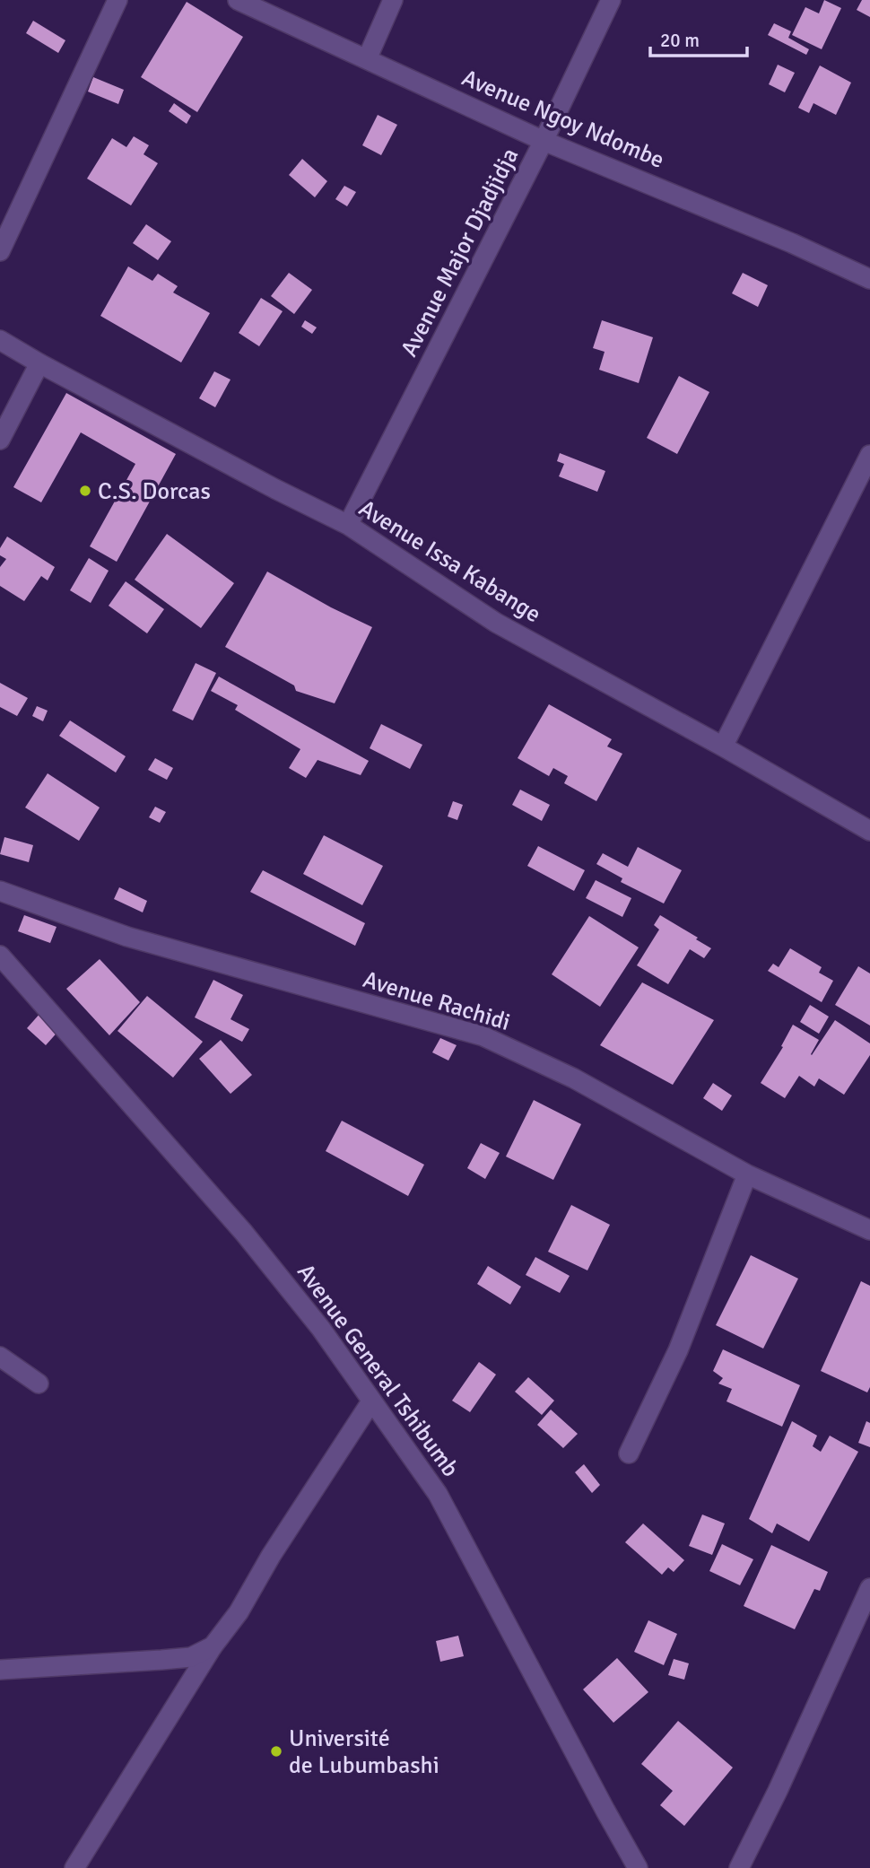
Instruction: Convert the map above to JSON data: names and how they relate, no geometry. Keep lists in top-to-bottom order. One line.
{"streets":{"street":["Avenue Ngoy Ndombe","Avenue Major Djadjidja","Avenue Issa Kabange","Avenue Rachidi","Avenue General Tshibumb"]},"crossings":[["Avenue Ngoy Ndombe","Avenue Major Djadjidja"],["Avenue Major Djadjidja","Avenue Issa Kabange"]],"places":["C.S. Dorcas","Université de Lubumbashi"],"scale_bar":"20 m"}
